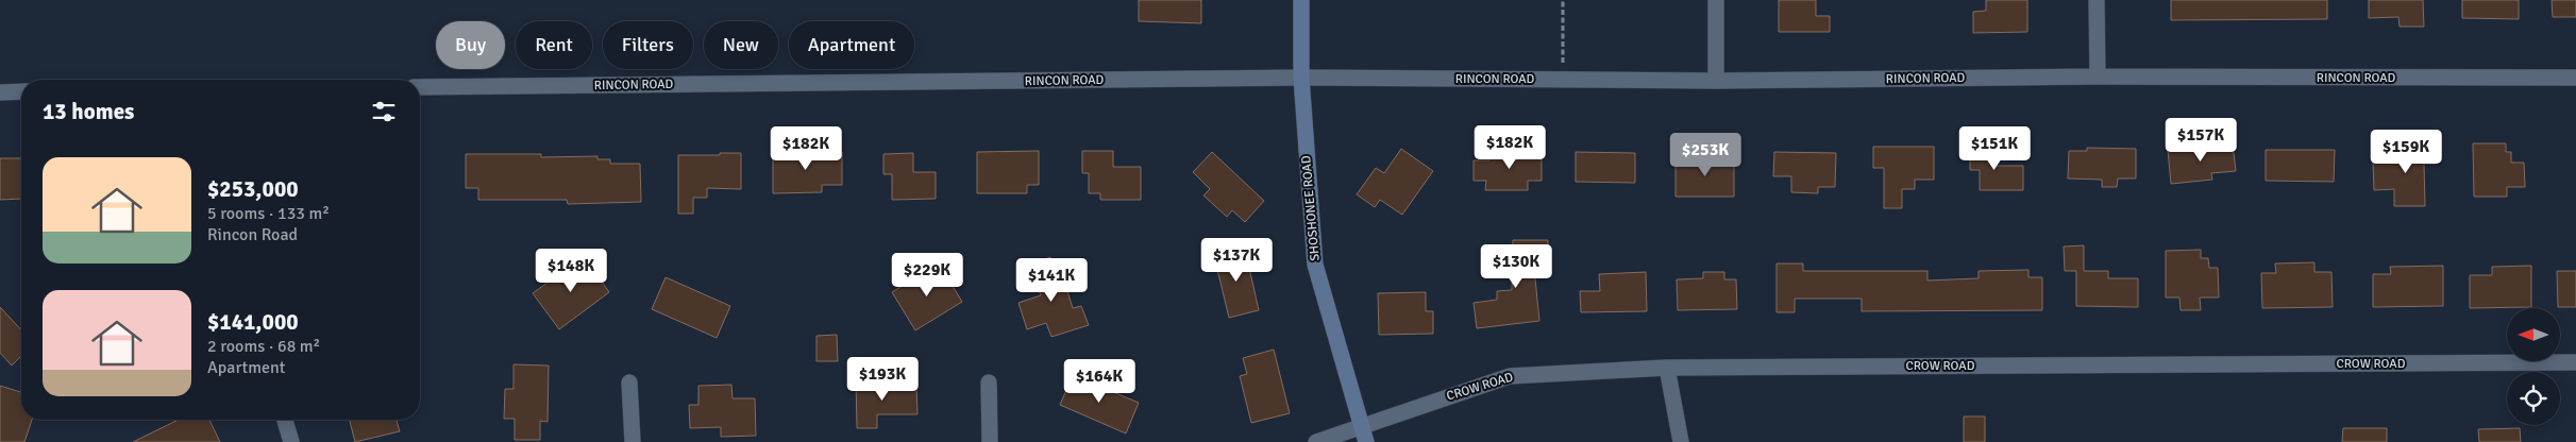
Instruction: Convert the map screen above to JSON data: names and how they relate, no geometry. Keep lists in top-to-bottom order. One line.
{"streets":{"street":["RINCON ROAD","SHOSHONEE ROAD","CROW ROAD"]},"crossings":[["RINCON ROAD","SHOSHONEE ROAD"],["SHOSHONEE ROAD","CROW ROAD"]],"north":"left","page":{"chip":["Buy","Rent","Filters","New","Apartment"],"heading":"13 homes","price":["$157K","$182K","$182K","$151K","$159K","$253K","$137K","$130K","$148K","$229K","$141K","$193K","$164K"],"list":[{"name":"$253,000","note":"5 rooms · 133 m² · Rincon Road"},{"name":"$141,000","note":"2 rooms · 68 m² · Apartment"}]}}
